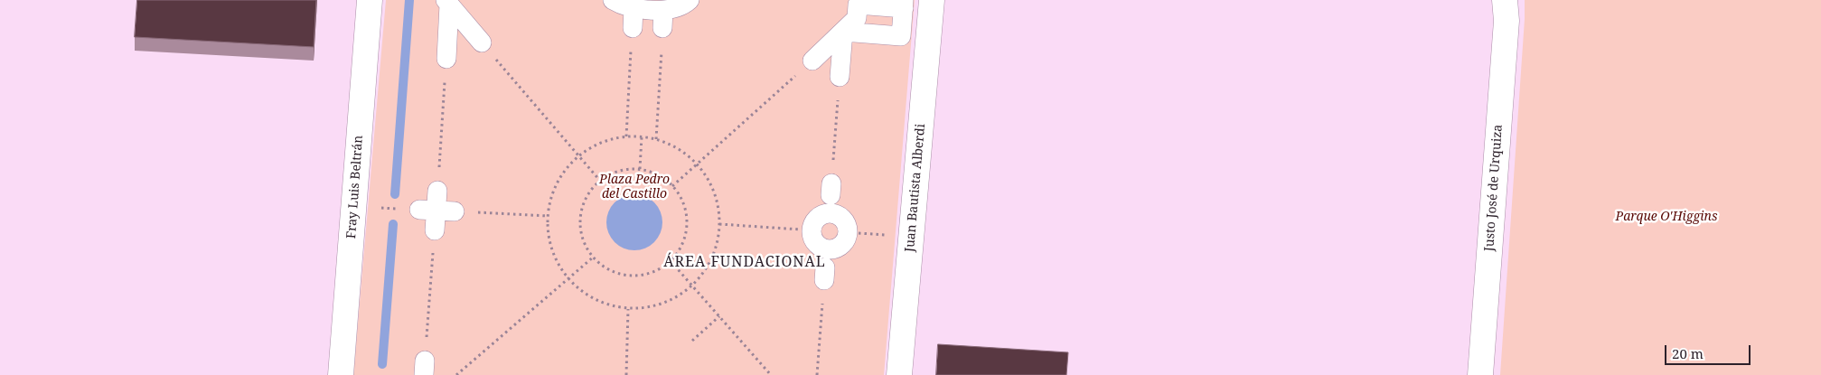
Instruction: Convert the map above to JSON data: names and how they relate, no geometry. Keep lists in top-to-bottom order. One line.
{"streets":{"street":["Fray Luis Beltrán","Juan Bautista Alberdi","Justo José de Urquiza"]},"districts":["ÁREA FUNDACIONAL"],"parks":["Plaza Pedro del Castillo","Parque O'Higgins"],"scale_bar":"20 m"}
